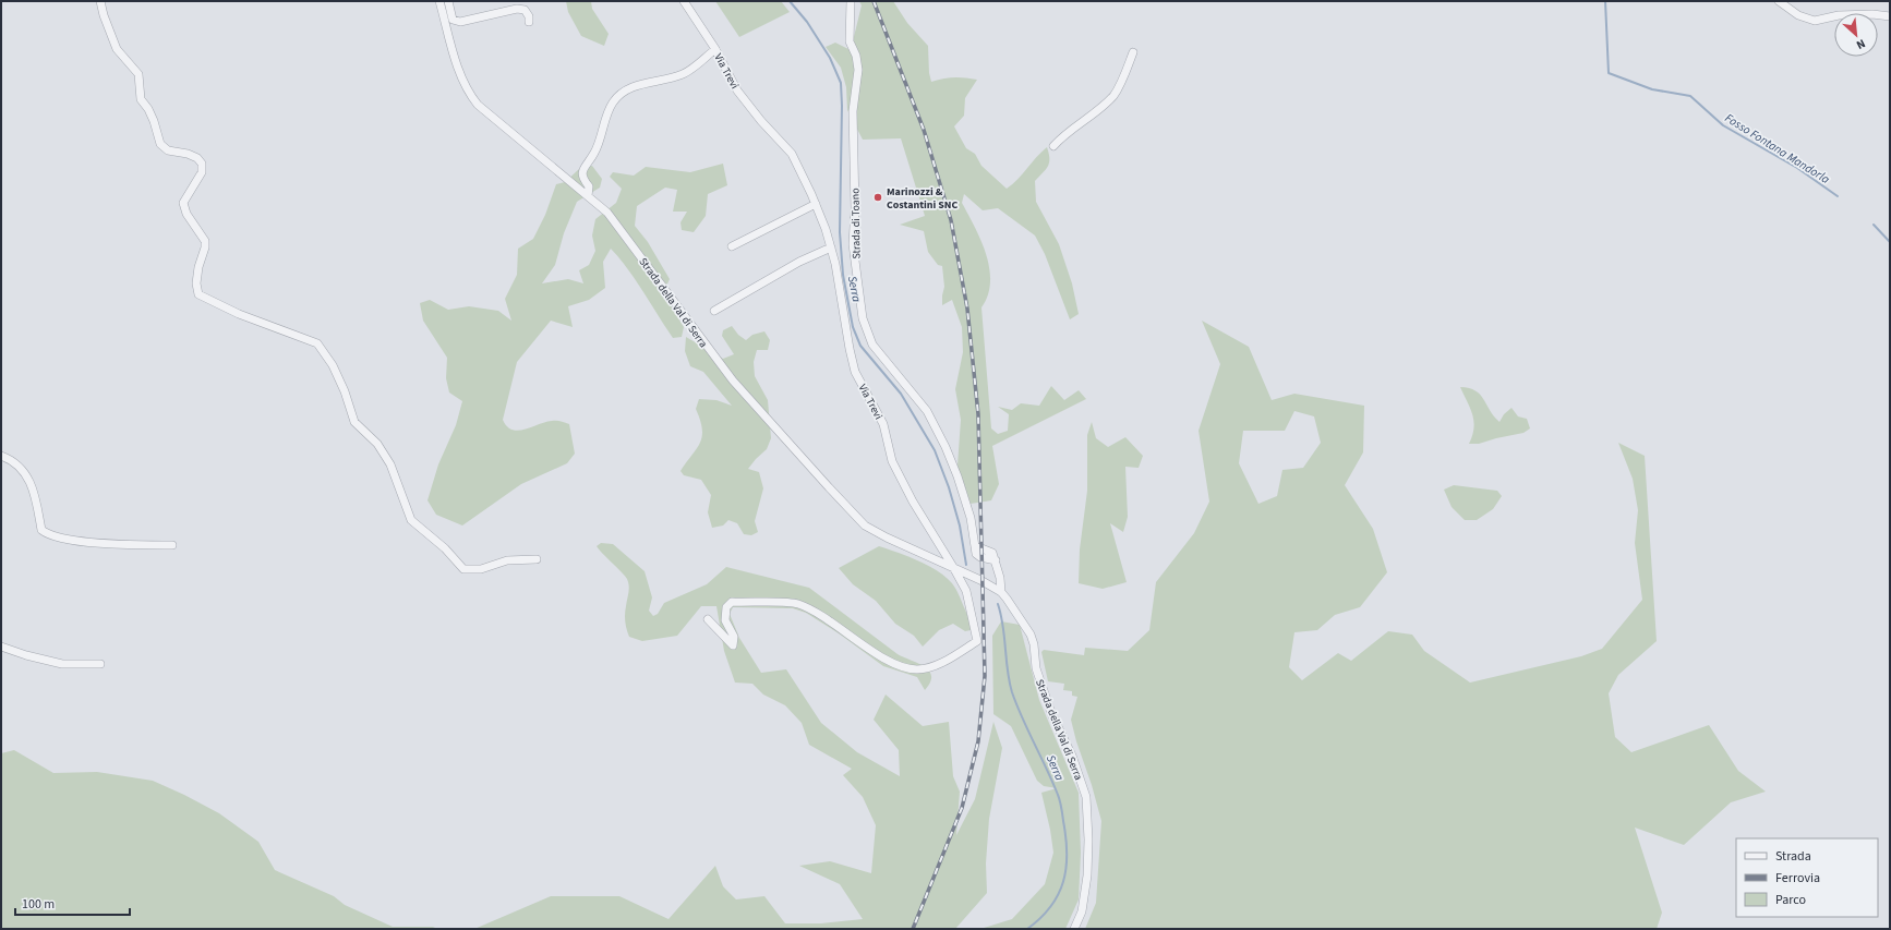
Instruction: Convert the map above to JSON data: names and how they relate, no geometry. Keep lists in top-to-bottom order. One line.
{"streets":{"street":["Via Trevi","Strada di Toano","Strada della Val di Serra"]},"crossings":[["Via Trevi","Strada della Val di Serra"],["Strada di Toano","Strada della Val di Serra"]],"water":["Fosso Fontana Mandorla","Serra"],"places":["Marinozzi & Costantini SNC"],"legend":["Strada","Ferrovia","Parco"],"scale_bar":"100 m","north":"bottom right"}
